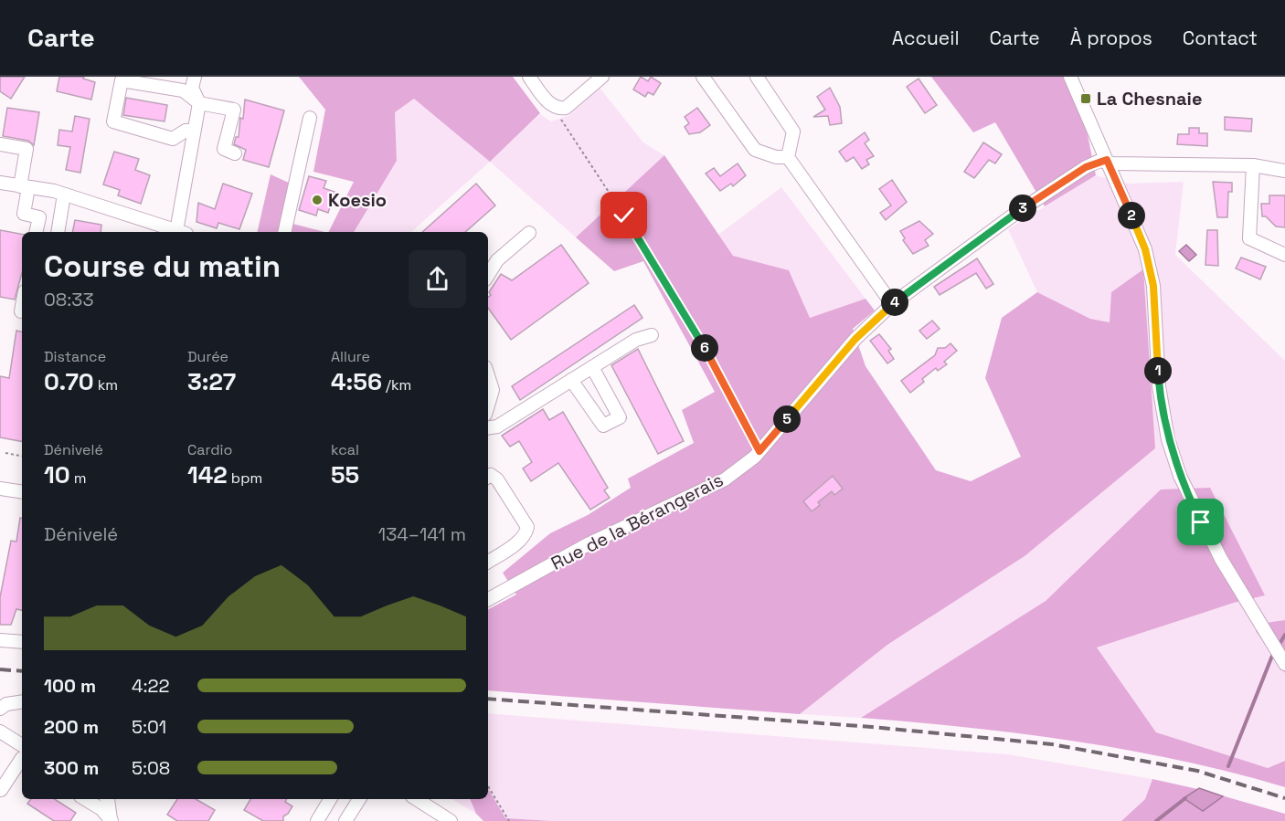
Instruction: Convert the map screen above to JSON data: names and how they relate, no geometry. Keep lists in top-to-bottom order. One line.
{"streets":{"street":["Rue de la Bérangerais"]},"places":{"transit":["La Chesnaie"],"other":["Koesio"]},"page":{"header":"Carte","nav":["Accueil","Carte","À propos","Contact"],"pins":["3","2","4","6","1","5"],"heading":["Course du matin","08:33"],"stats":[["Distance","0.70 km"],["Durée","3:27"],["Allure","4:56 /km"],["Dénivelé","10 m"],["Cardio","142 bpm"],["kcal","55"]],"chart":["Dénivelé","134–141 m"],"list":[{"name":"100 m","note":"4:22"},{"name":"200 m","note":"5:01"},{"name":"300 m","note":"5:08"}]}}
